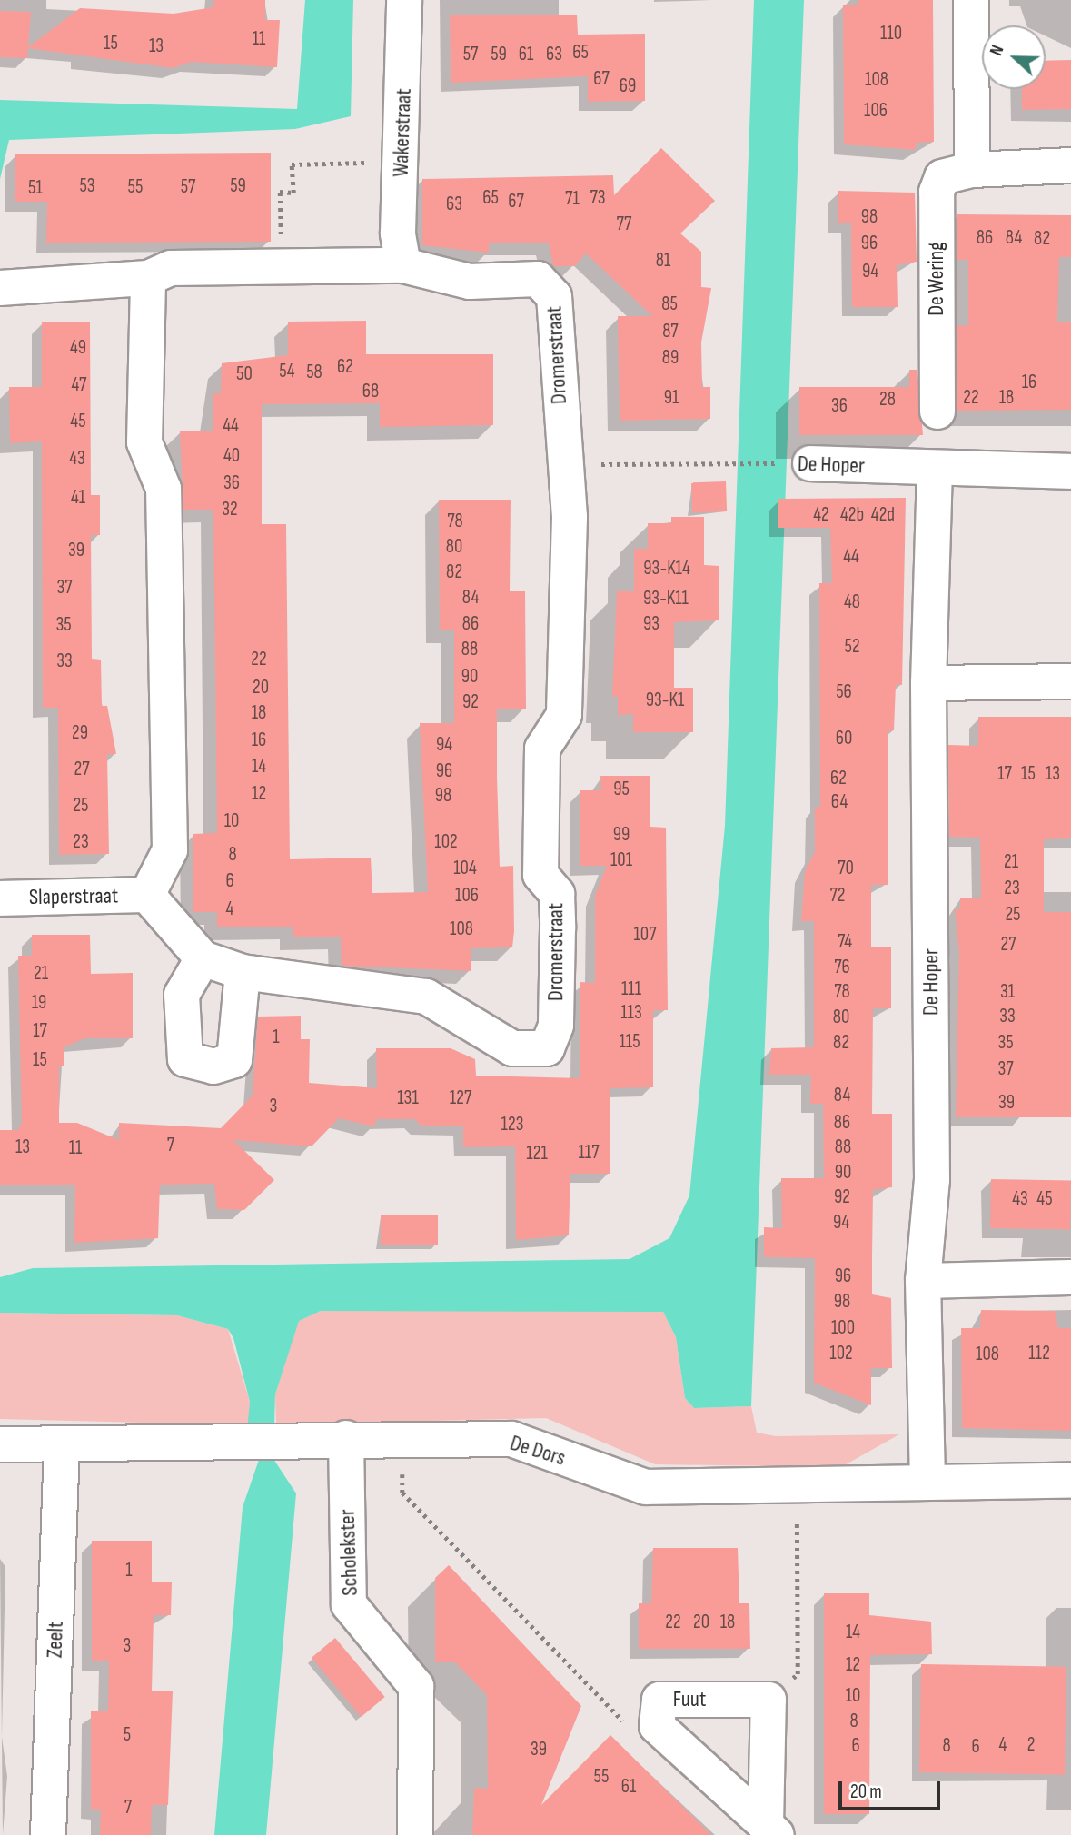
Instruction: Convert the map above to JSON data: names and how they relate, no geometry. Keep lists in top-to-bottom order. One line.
{"streets":{"street":["Wakerstraat","De Wering","Dromerstraat","De Hoper","Slaperstraat","De Dors","Scholekster","Zeelt","Fuut"]},"crossings":[["Wakerstraat","Dromerstraat"],["Dromerstraat","De Hoper"],["De Hoper","De Dors"],["De Dors","Scholekster"],["De Dors","Zeelt"]],"house_numbers":["110","11","15","13","65","57","59","61","63","67","108","69","106","53","59","55","57","51","65","73","71","67","63","98","77","86","84","82","96","81","94","85","87","49","89","62","54","58","50","16","47","68","91","22","18","28","36","45","44","40","43","36","41","32","42","42b","42d","78","80","39","44","93-K14","82","37","84","93-K11","48","86","93","35","52","88","22","33","90","20","56","93-K1","92","18","29","60","16","94","14","27","96","17","15","13","62","95","12","98","64","25","10","99","23","102","8","101","21","104","70","6","23","106","72","4","25","108","107","74","27","76","21","111","78","31","19","113","33","80","17","1","115","82","35","15","37","84","131","127","39","3","86","123","7","13","88","11","117","121","90","92","43","45","94","96","98","100","102","112","108","1","22","20","18","14","3","12","10","8","5","4","2","6","8","6","39","55","61","7"],"scale_bar":"20 m","north":"left"}
